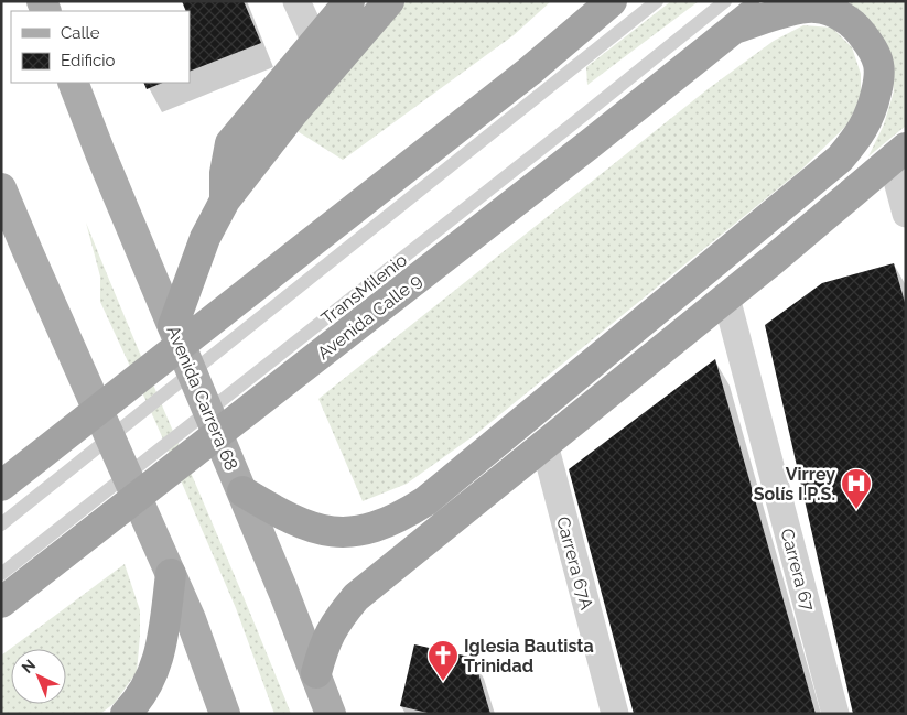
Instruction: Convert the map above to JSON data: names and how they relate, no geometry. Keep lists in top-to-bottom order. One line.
{"streets":{"highway":["Avenida Calle 9"],"main road":["Avenida Carrera 68"],"street":["Carrera 67A","Carrera 67"],"lane":["TransMilenio"]},"crossings":[["TransMilenio","Avenida Calle 9"]],"places":{"hospital":["Virrey Solís I.P.S."],"church":["Iglesia Bautista Trinidad"]},"legend":["Calle","Edificio"],"north":"top left"}
